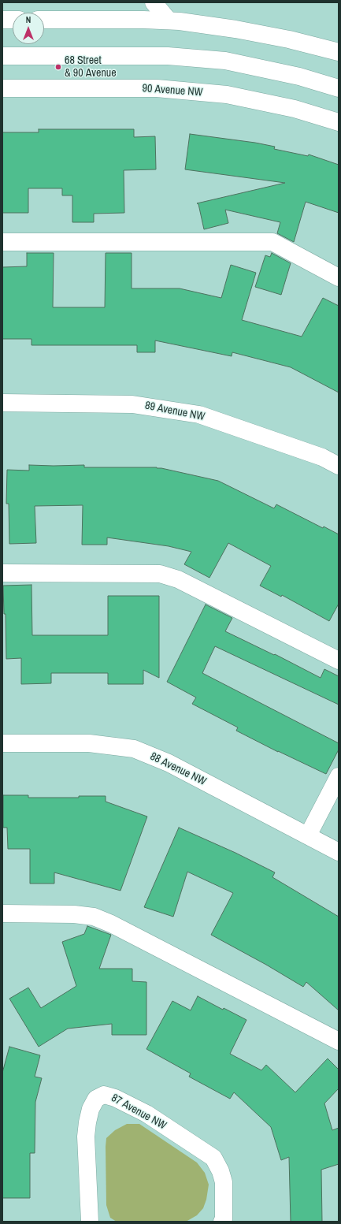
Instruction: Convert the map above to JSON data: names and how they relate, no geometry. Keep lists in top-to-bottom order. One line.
{"streets":{"street":["90 Avenue NW","89 Avenue NW","88 Avenue NW","87 Avenue NW"]},"places":["68 Street & 90 Avenue"],"north":"top"}
